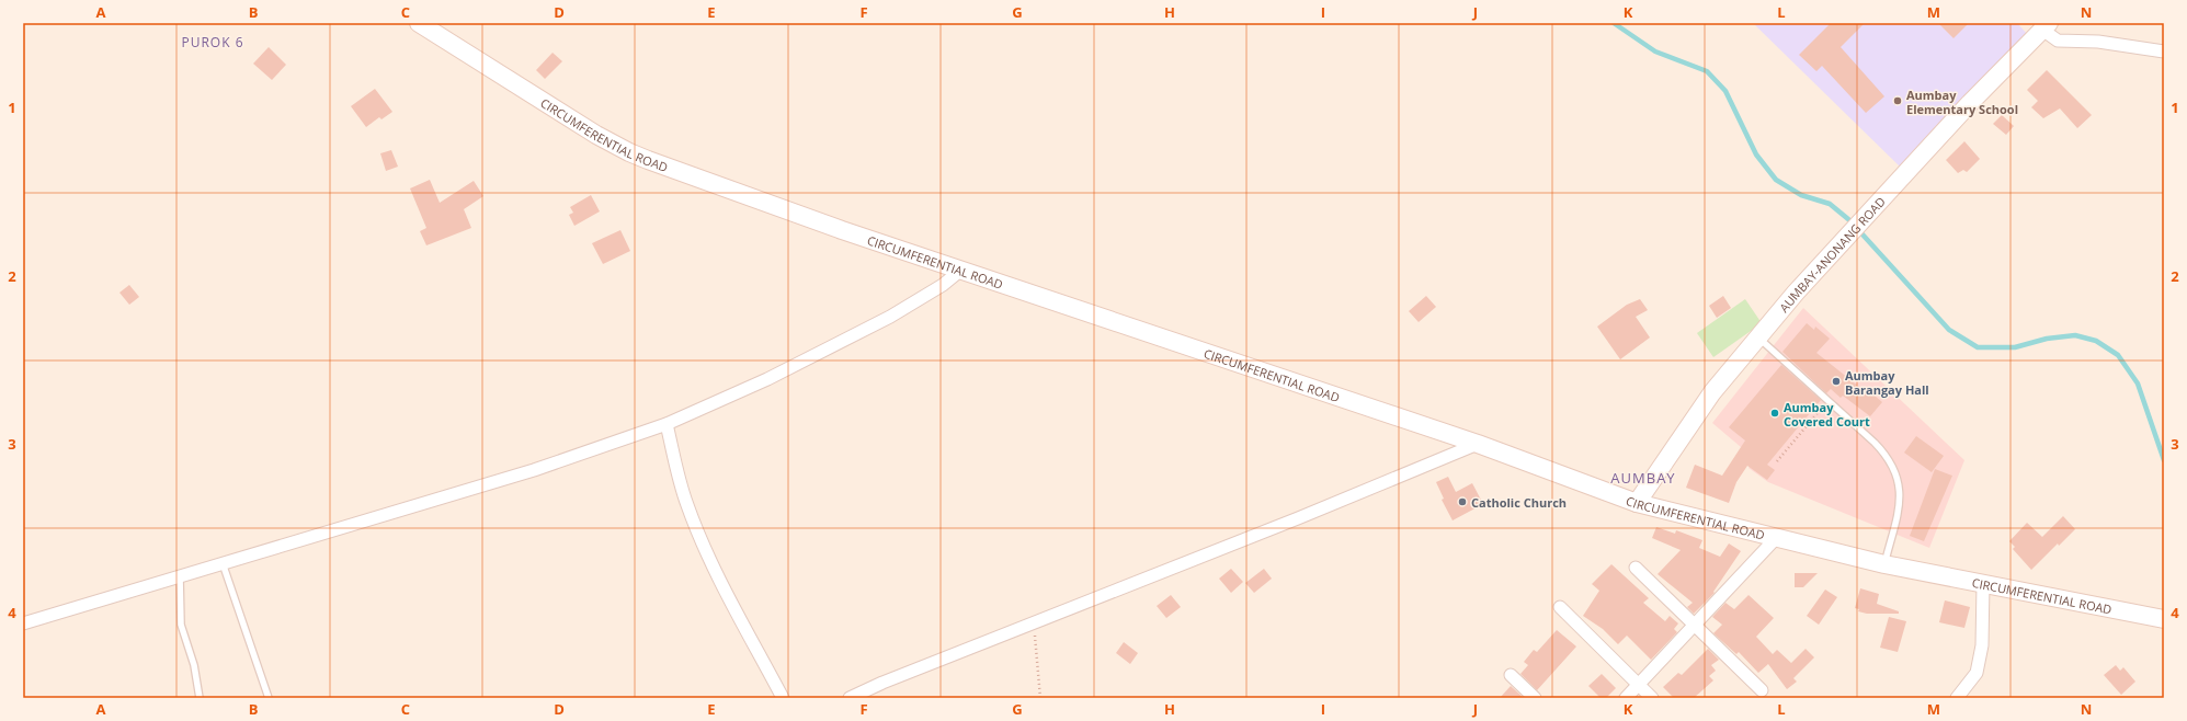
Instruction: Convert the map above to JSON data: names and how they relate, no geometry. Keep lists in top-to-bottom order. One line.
{"streets":{"main road":["CIRCUMFERENTIAL ROAD","AUMBAY-ANONANG ROAD"]},"crossings":[["CIRCUMFERENTIAL ROAD","AUMBAY-ANONANG ROAD"]],"districts":["PUROK 6","AUMBAY"],"places":["Aumbay Elementary School","Aumbay Barangay Hall","Aumbay Covered Court","Catholic Church"],"grid":{"columns":["A","B","C","D","E","F","G","H","I","J","K","L","M","N"],"rows":["1","2","3","4"]}}
